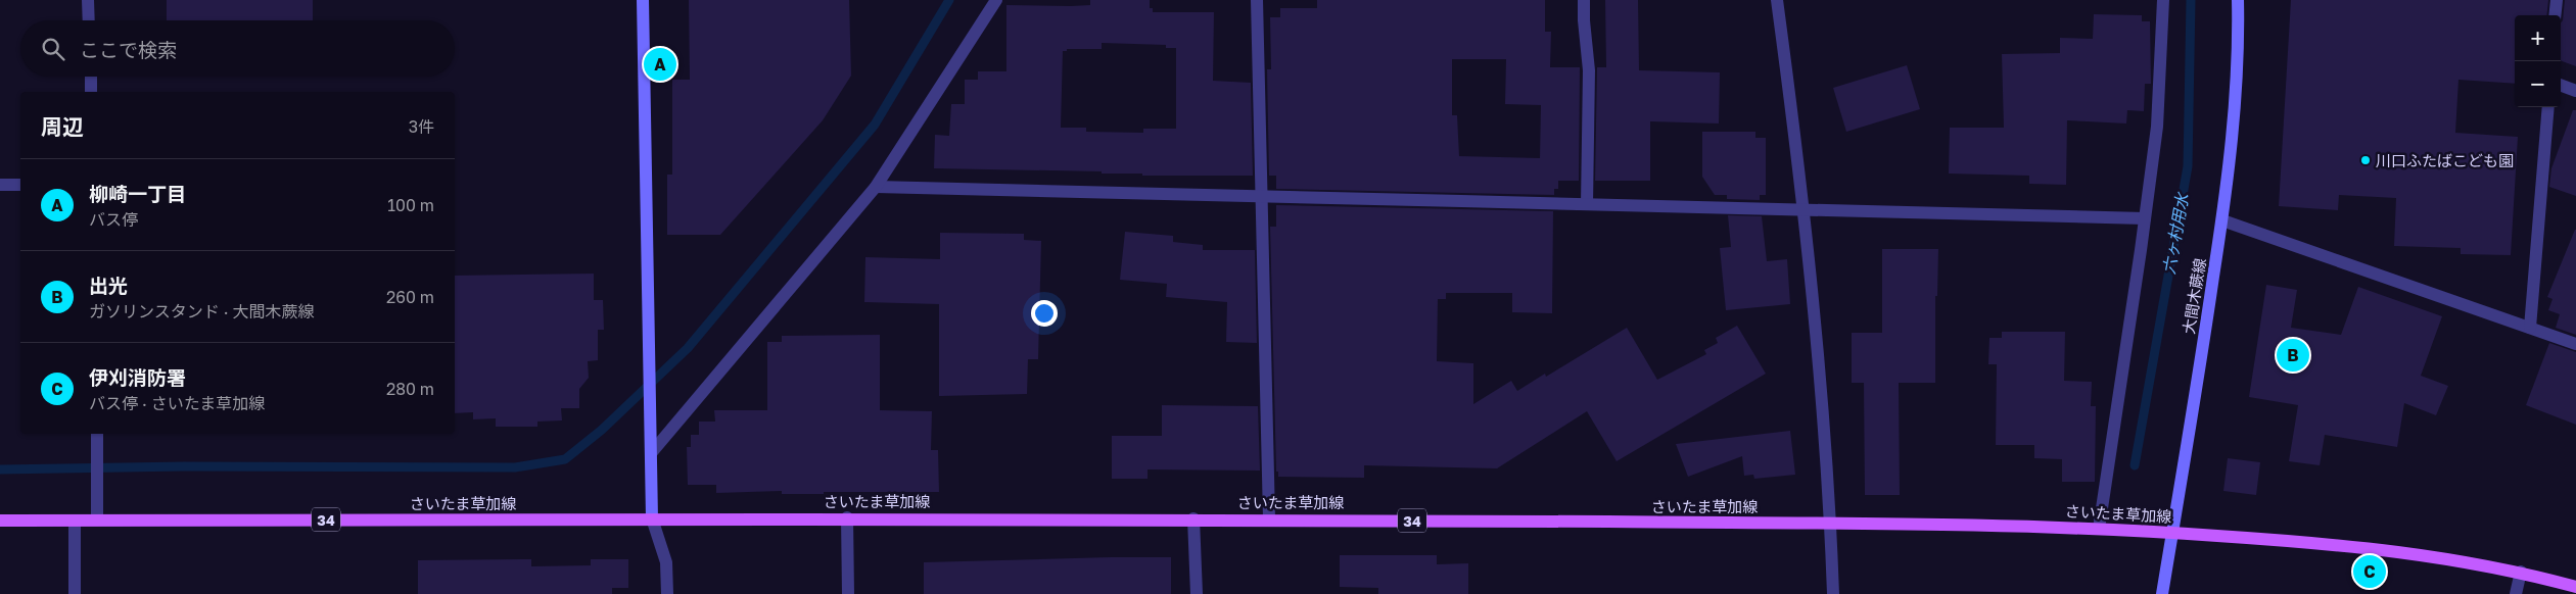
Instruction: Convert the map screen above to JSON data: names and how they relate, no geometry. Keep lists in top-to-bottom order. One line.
{"streets":{"main road":["大間木蕨線","さいたま草加線","34"]},"crossings":[["大間木蕨線","さいたま草加線"]],"water":["六ヶ村用水"],"places":["川口ふたばこども園"],"page":{"map_buttons":["+","−"],"search":"ここで検索","pins":["A","B","C"],"heading":["周辺","3件"],"list":[{"mark":"A","name":"柳崎一丁目","note":"バス停","value":"100 m"},{"mark":"B","name":"出光","note":"ガソリンスタンド · 大間木蕨線","value":"260 m"},{"mark":"C","name":"伊刈消防署","note":"バス停 · さいたま草加線","value":"280 m"}]}}
